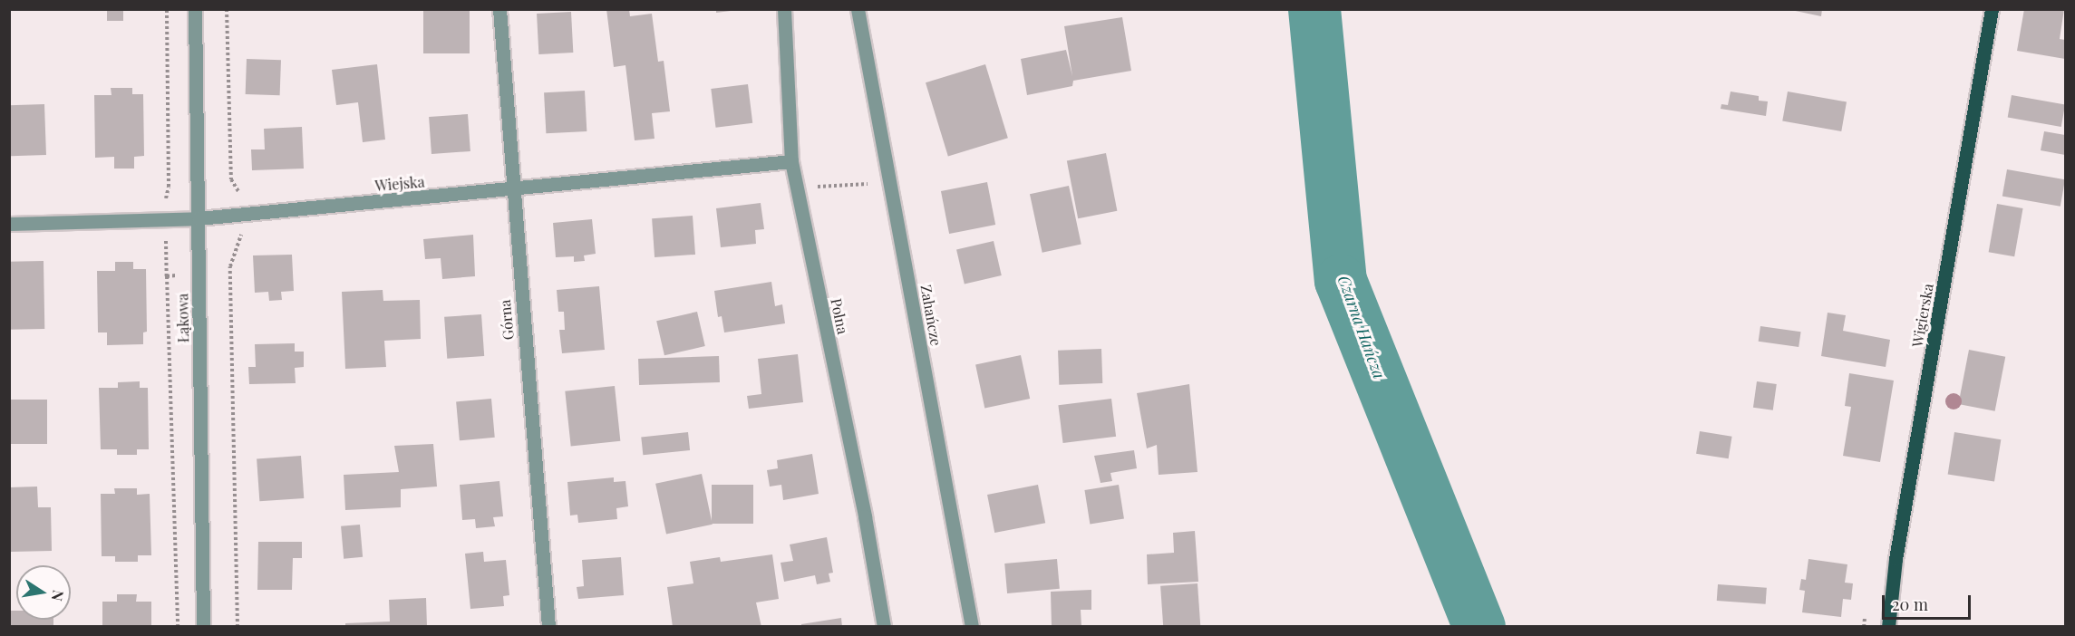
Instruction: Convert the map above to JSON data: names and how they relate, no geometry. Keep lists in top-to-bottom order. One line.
{"streets":{"main road":["Wigierska"],"street":["Wiejska","Zahańcze","Polna","Łąkowa","Górna"]},"crossings":[["Wiejska","Polna"],["Wiejska","Łąkowa"],["Wiejska","Górna"]],"water":["Czarna Hańcza"],"scale_bar":"20 m","north":"right"}
